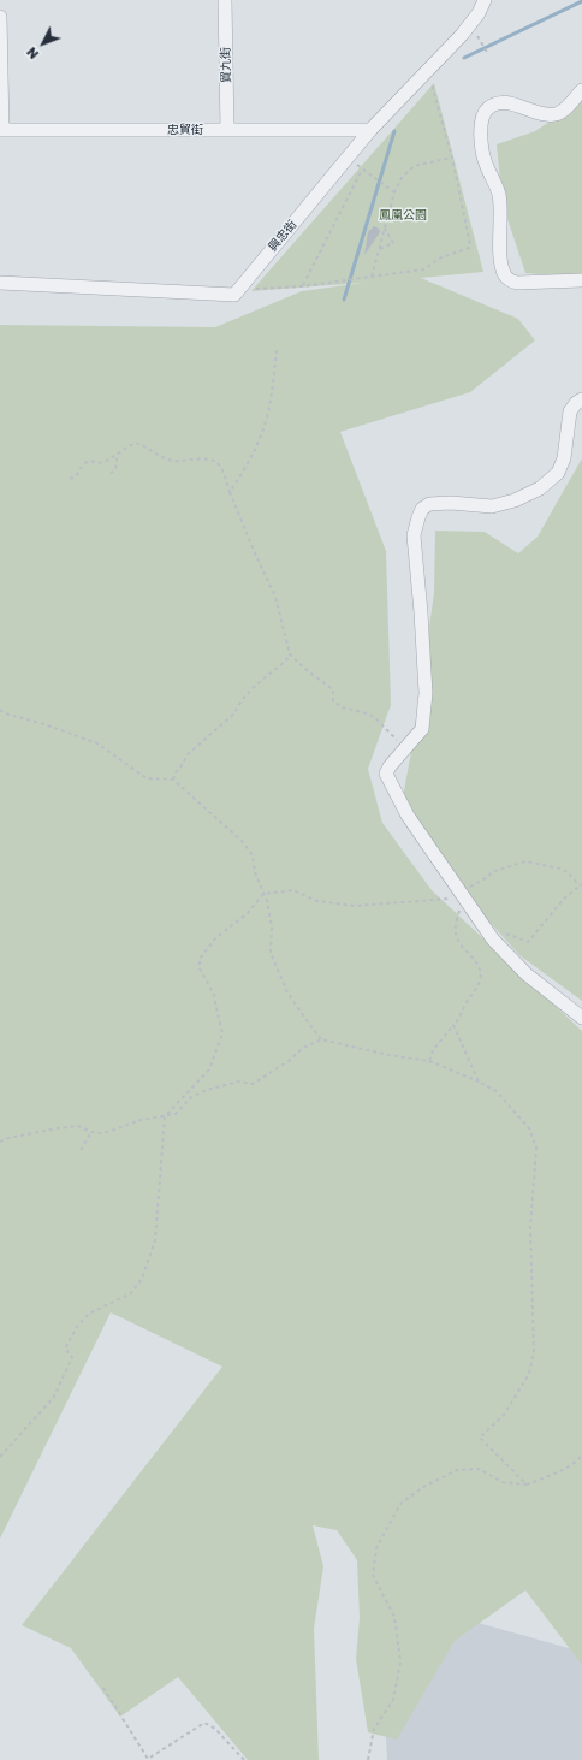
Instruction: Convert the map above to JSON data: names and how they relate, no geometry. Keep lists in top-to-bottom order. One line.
{"streets":{"street":["貿九街","忠貿街","興忠街"]},"crossings":[["貿九街","忠貿街"],["忠貿街","興忠街"]],"parks":["鳳凰公園"],"north":"bottom left"}
